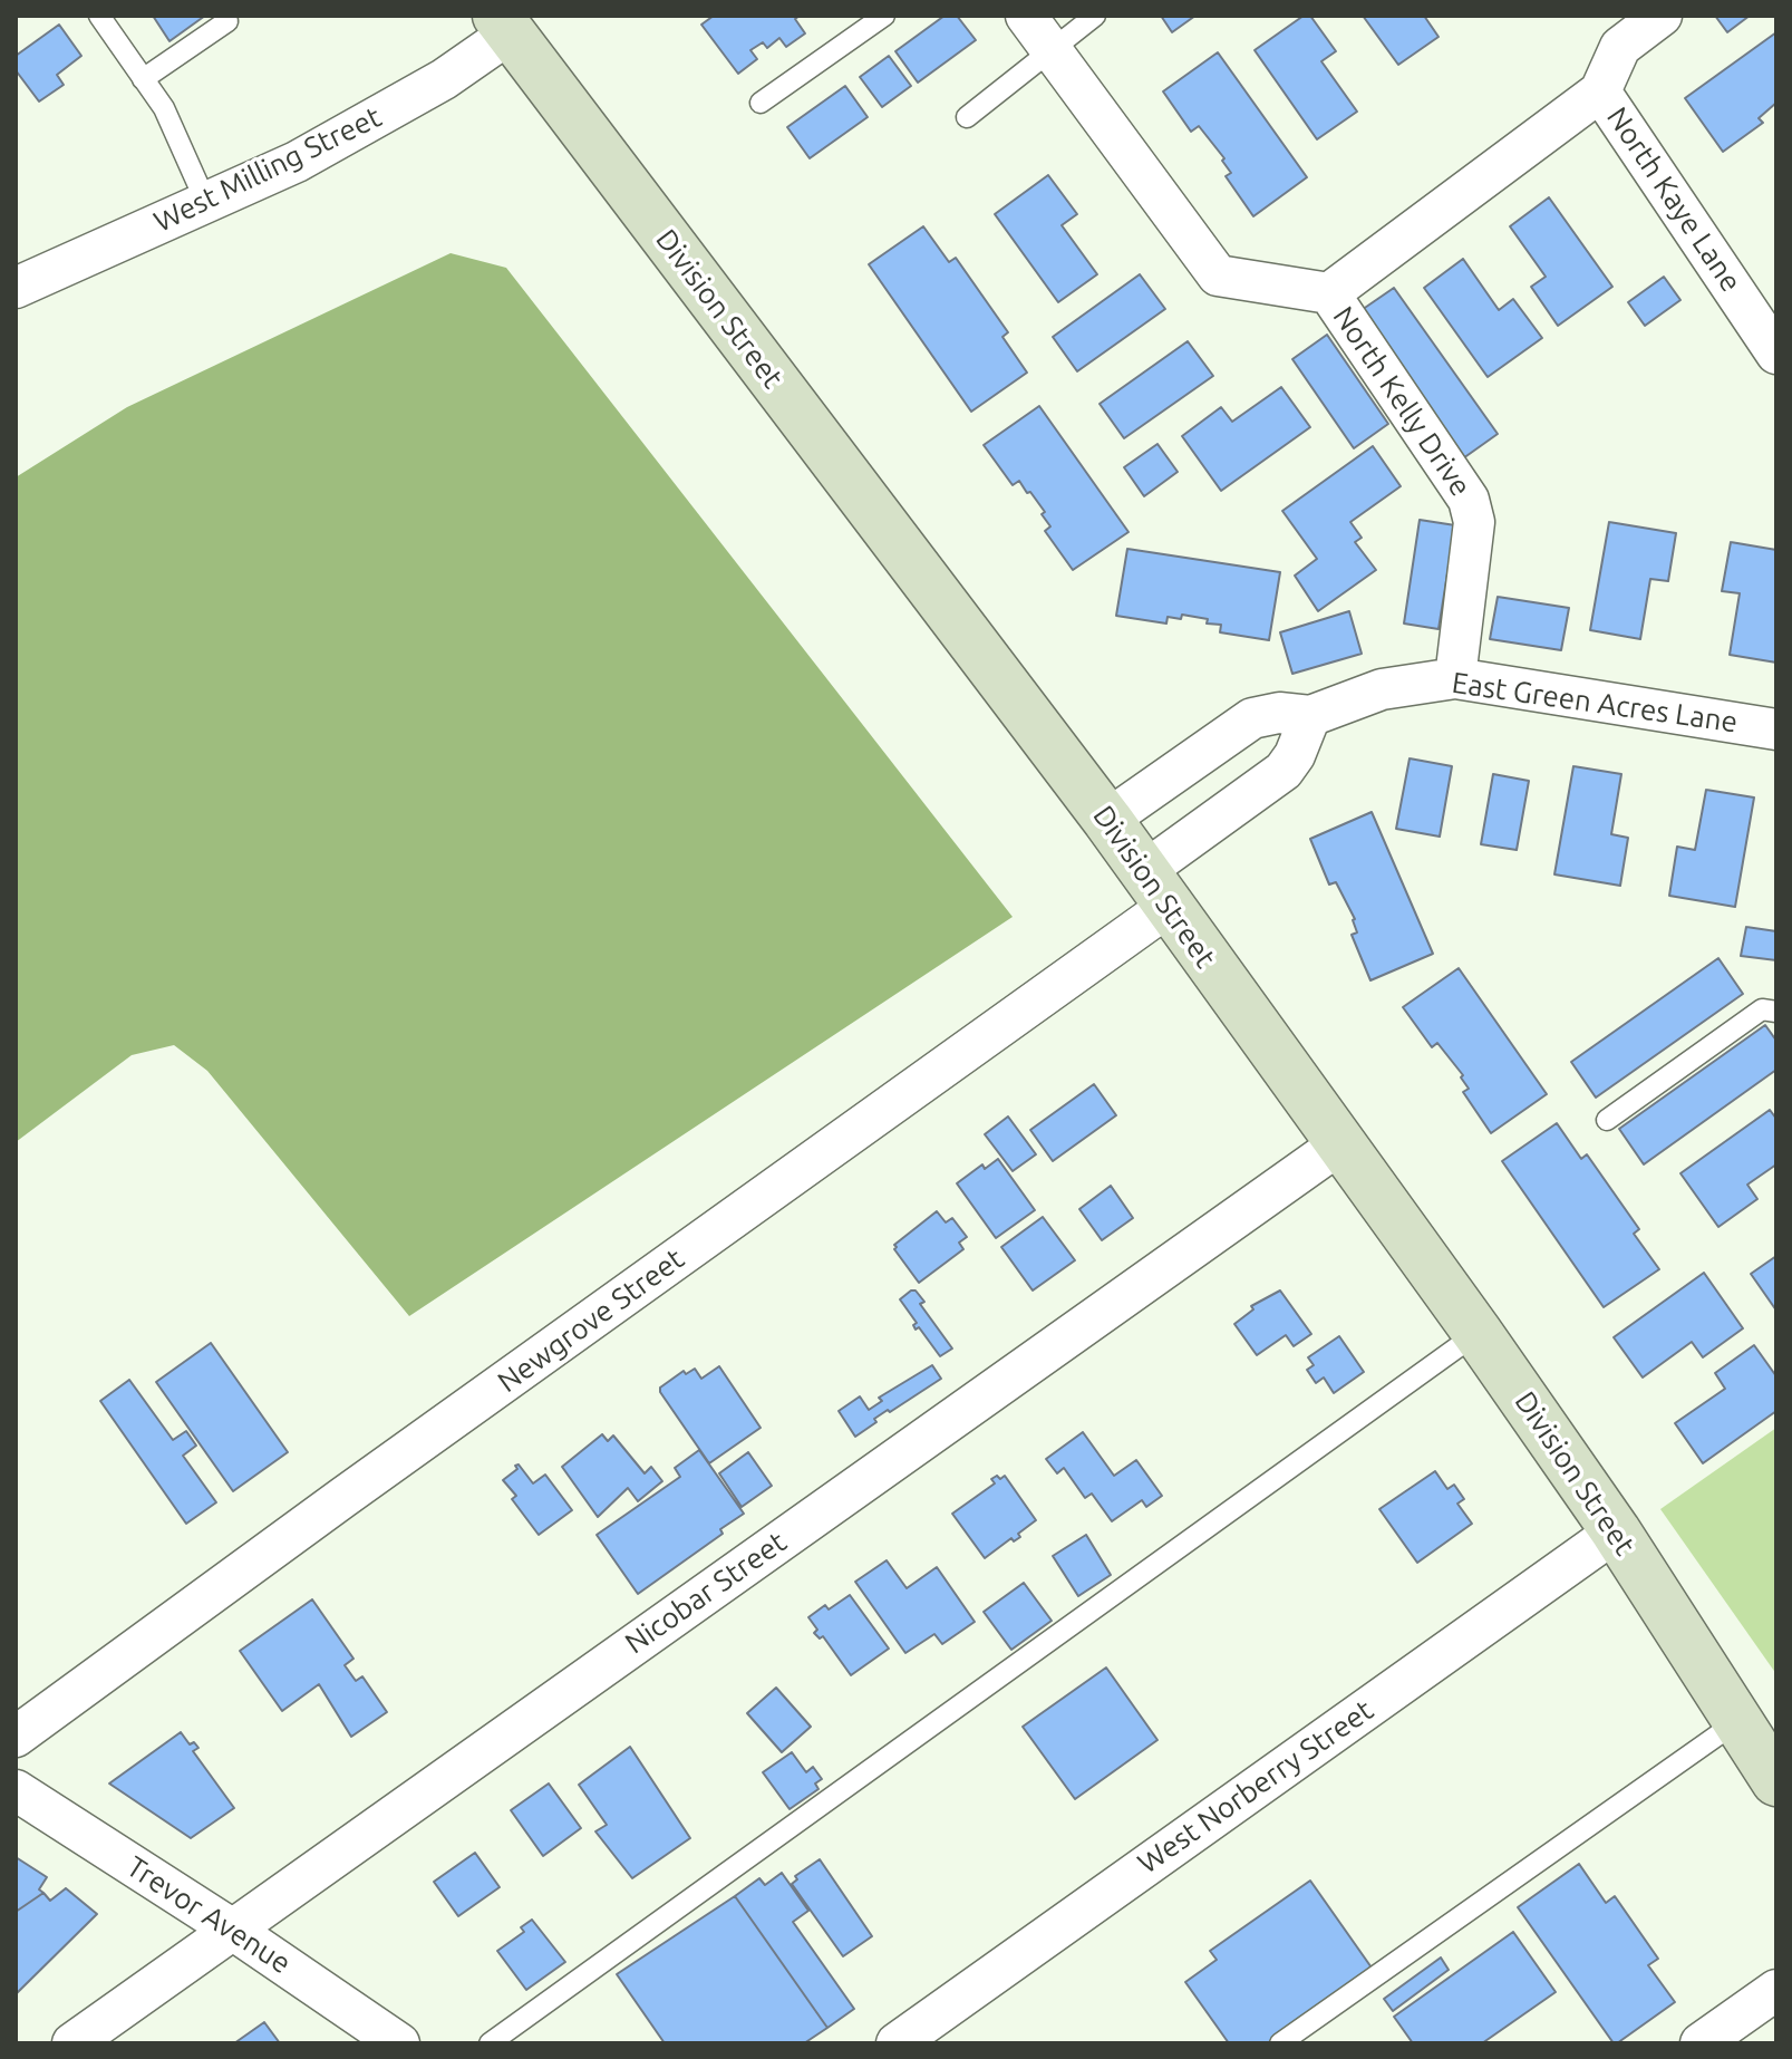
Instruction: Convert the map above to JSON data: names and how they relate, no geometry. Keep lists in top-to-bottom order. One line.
{"streets":{"main road":["Division Street"],"street":["West Milling Street","North Kaye Lane","North Kelly Drive","East Green Acres Lane","Newgrove Street","Nicobar Street","West Norberry Street","Trevor Avenue"]},"crossings":[["West Milling Street","Division Street"],["Division Street","East Green Acres Lane"],["Division Street","Newgrove Street"],["Division Street","Nicobar Street"],["Division Street","West Norberry Street"],["North Kelly Drive","East Green Acres Lane"],["Nicobar Street","Trevor Avenue"]]}
